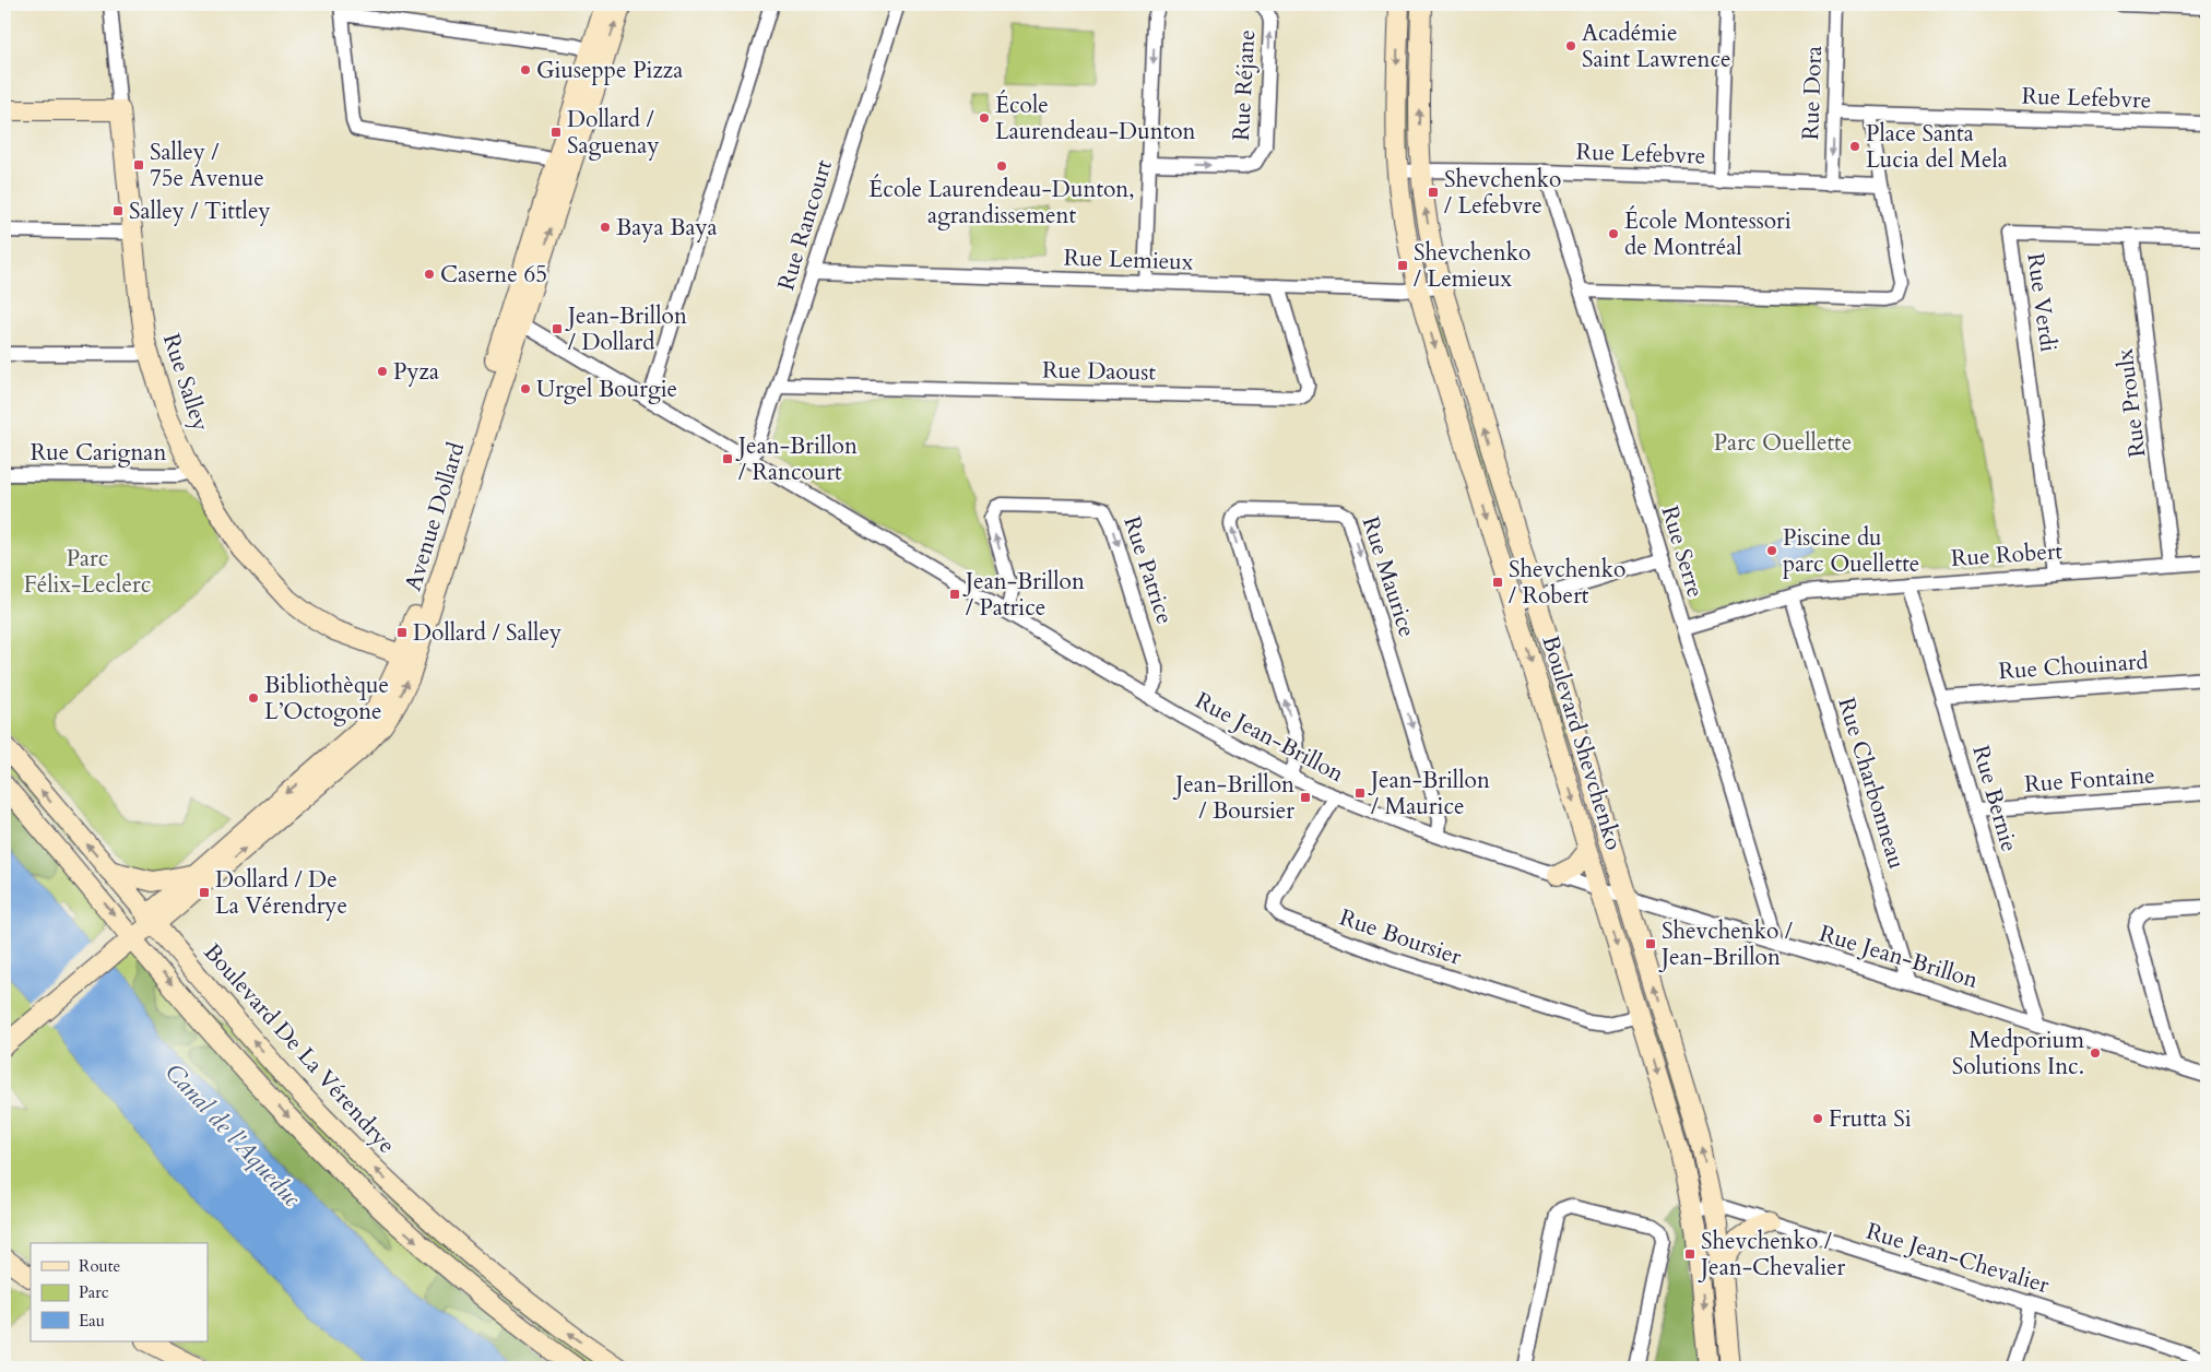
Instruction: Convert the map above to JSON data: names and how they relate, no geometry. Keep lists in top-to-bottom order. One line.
{"streets":{"street":["Rue Réjane","Rue Dora","Rue Lefebvre","Rue Rancourt","Rue Lemieux","Rue Verdi","Rue Daoust","Rue Salley","Rue Proulx","Rue Carignan","Avenue Dollard","Rue Serre","Rue Robert","Rue Patrice","Rue Maurice","Rue Chouinard","Rue Jean-Brillon","Boulevard Shevchenko","Rue Fontaine","Rue Charbonneau","Rue Bernie","Rue Boursier","Boulevard De La Vérendrye","Rue Jean-Chevalier"]},"crossings":[["Rue Dora","Rue Lefebvre"],["Rue Lefebvre","Rue Serre"],["Rue Lefebvre","Boulevard Shevchenko"],["Rue Rancourt","Rue Lemieux"],["Rue Rancourt","Rue Daoust"],["Rue Rancourt","Rue Jean-Brillon"],["Rue Lemieux","Rue Daoust"],["Rue Lemieux","Boulevard Shevchenko"],["Rue Verdi","Rue Proulx"],["Rue Verdi","Rue Robert"],["Rue Salley","Rue Carignan"],["Rue Salley","Avenue Dollard"],["Rue Proulx","Rue Robert"],["Avenue Dollard","Rue Jean-Brillon"],["Avenue Dollard","Boulevard De La Vérendrye"],["Rue Serre","Rue Robert"],["Rue Serre","Rue Jean-Brillon"],["Rue Robert","Rue Charbonneau"],["Rue Robert","Rue Bernie"],["Rue Patrice","Rue Jean-Brillon"],["Rue Maurice","Rue Jean-Brillon"],["Rue Chouinard","Rue Bernie"],["Rue Jean-Brillon","Boulevard Shevchenko"],["Rue Jean-Brillon","Rue Charbonneau"],["Rue Jean-Brillon","Rue Bernie"],["Rue Jean-Brillon","Rue Boursier"],["Boulevard Shevchenko","Rue Boursier"],["Boulevard Shevchenko","Rue Jean-Chevalier"],["Rue Fontaine","Rue Bernie"]],"water":["Canal de l'Aqueduc"],"parks":["Parc Ouellette","Parc Félix-Leclerc"],"places":{"other":["Académie Saint Lawrence","Giuseppe Pizza","École Laurendeau-Dunton","Place Santa Lucia del Mela","École Laurendeau-Dunton, agrandissement","Baya Baya","École Montessori de Montréal","Caserne 65","Pyza","Urgel Bourgie","Piscine du parc Ouellette","Bibliothèque L’Octogone","Medporium Solutions Inc.","Frutta Si"],"transit":["Dollard / Saguenay","Salley / 75e Avenue","Shevchenko / Lefebvre","Salley / Tittley","Shevchenko / Lemieux","Jean-Brillon / Dollard","Jean-Brillon / Rancourt","Shevchenko / Robert","Jean-Brillon / Patrice","Dollard / Salley","Jean-Brillon / Maurice","Jean-Brillon / Boursier","Dollard / De La Vérendrye","Shevchenko / Jean-Brillon","Shevchenko / Jean-Chevalier"]},"legend":["Route","Parc","Eau"]}
